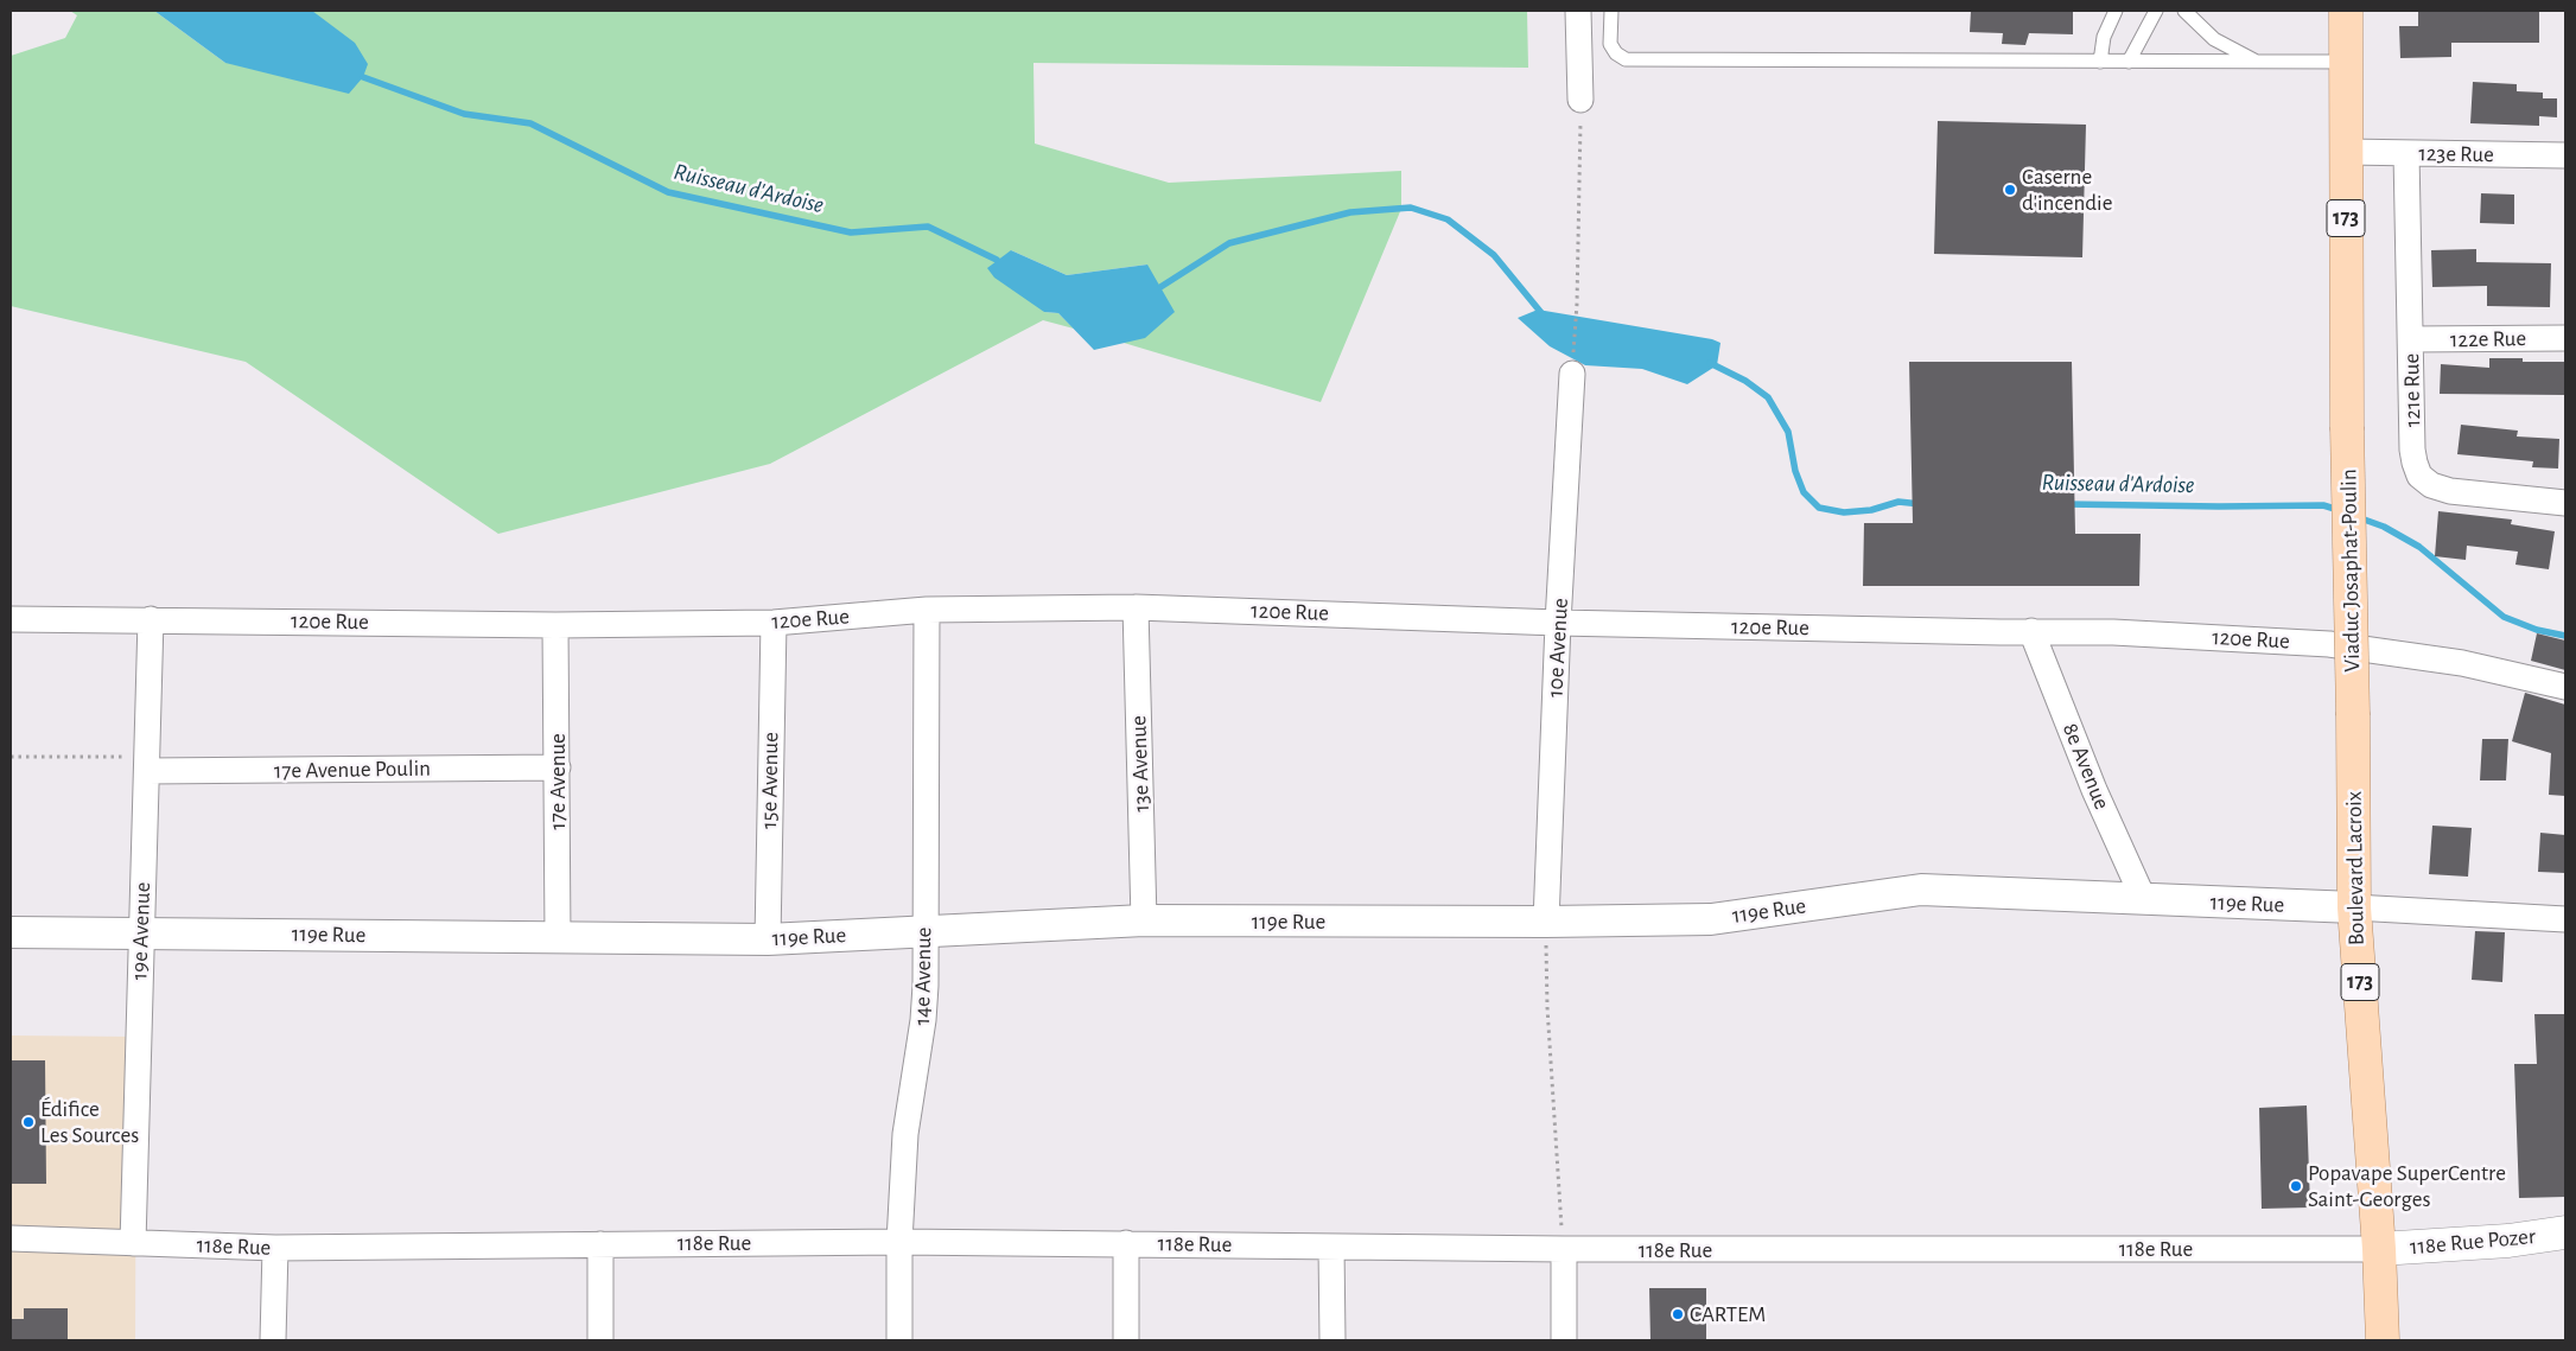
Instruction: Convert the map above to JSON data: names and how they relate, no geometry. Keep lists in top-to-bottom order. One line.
{"streets":{"main road":["173","Viaduc Josaphat-Poulin","Boulevard Lacroix","118e Rue Pozer"],"street":["123e Rue","122e Rue","121e Rue","120e Rue","10e Avenue","13e Avenue","8e Avenue","17e Avenue Poulin","15e Avenue","17e Avenue","119e Rue","19e Avenue","14e Avenue","118e Rue"]},"crossings":[["123e Rue","173"],["123e Rue","121e Rue"],["123e Rue","Viaduc Josaphat-Poulin"],["173","Viaduc Josaphat-Poulin"],["122e Rue","121e Rue"],["Viaduc Josaphat-Poulin","Boulevard Lacroix"],["120e Rue","10e Avenue"],["120e Rue","13e Avenue"],["120e Rue","8e Avenue"],["120e Rue","15e Avenue"],["120e Rue","17e Avenue"],["120e Rue","19e Avenue"],["120e Rue","14e Avenue"],["10e Avenue","119e Rue"],["13e Avenue","119e Rue"],["8e Avenue","119e Rue"],["17e Avenue Poulin","17e Avenue"],["17e Avenue Poulin","19e Avenue"],["15e Avenue","119e Rue"],["17e Avenue","119e Rue"],["Boulevard Lacroix","119e Rue"],["Boulevard Lacroix","118e Rue Pozer"],["Boulevard Lacroix","118e Rue"],["119e Rue","19e Avenue"],["119e Rue","14e Avenue"],["19e Avenue","118e Rue"],["14e Avenue","118e Rue"],["118e Rue Pozer","118e Rue"]],"water":["Ruisseau d'Ardoise"],"places":["Caserne d'incendie","Édifice Les Sources","Popavape SuperCentre Saint-Georges","CARTEM"]}
